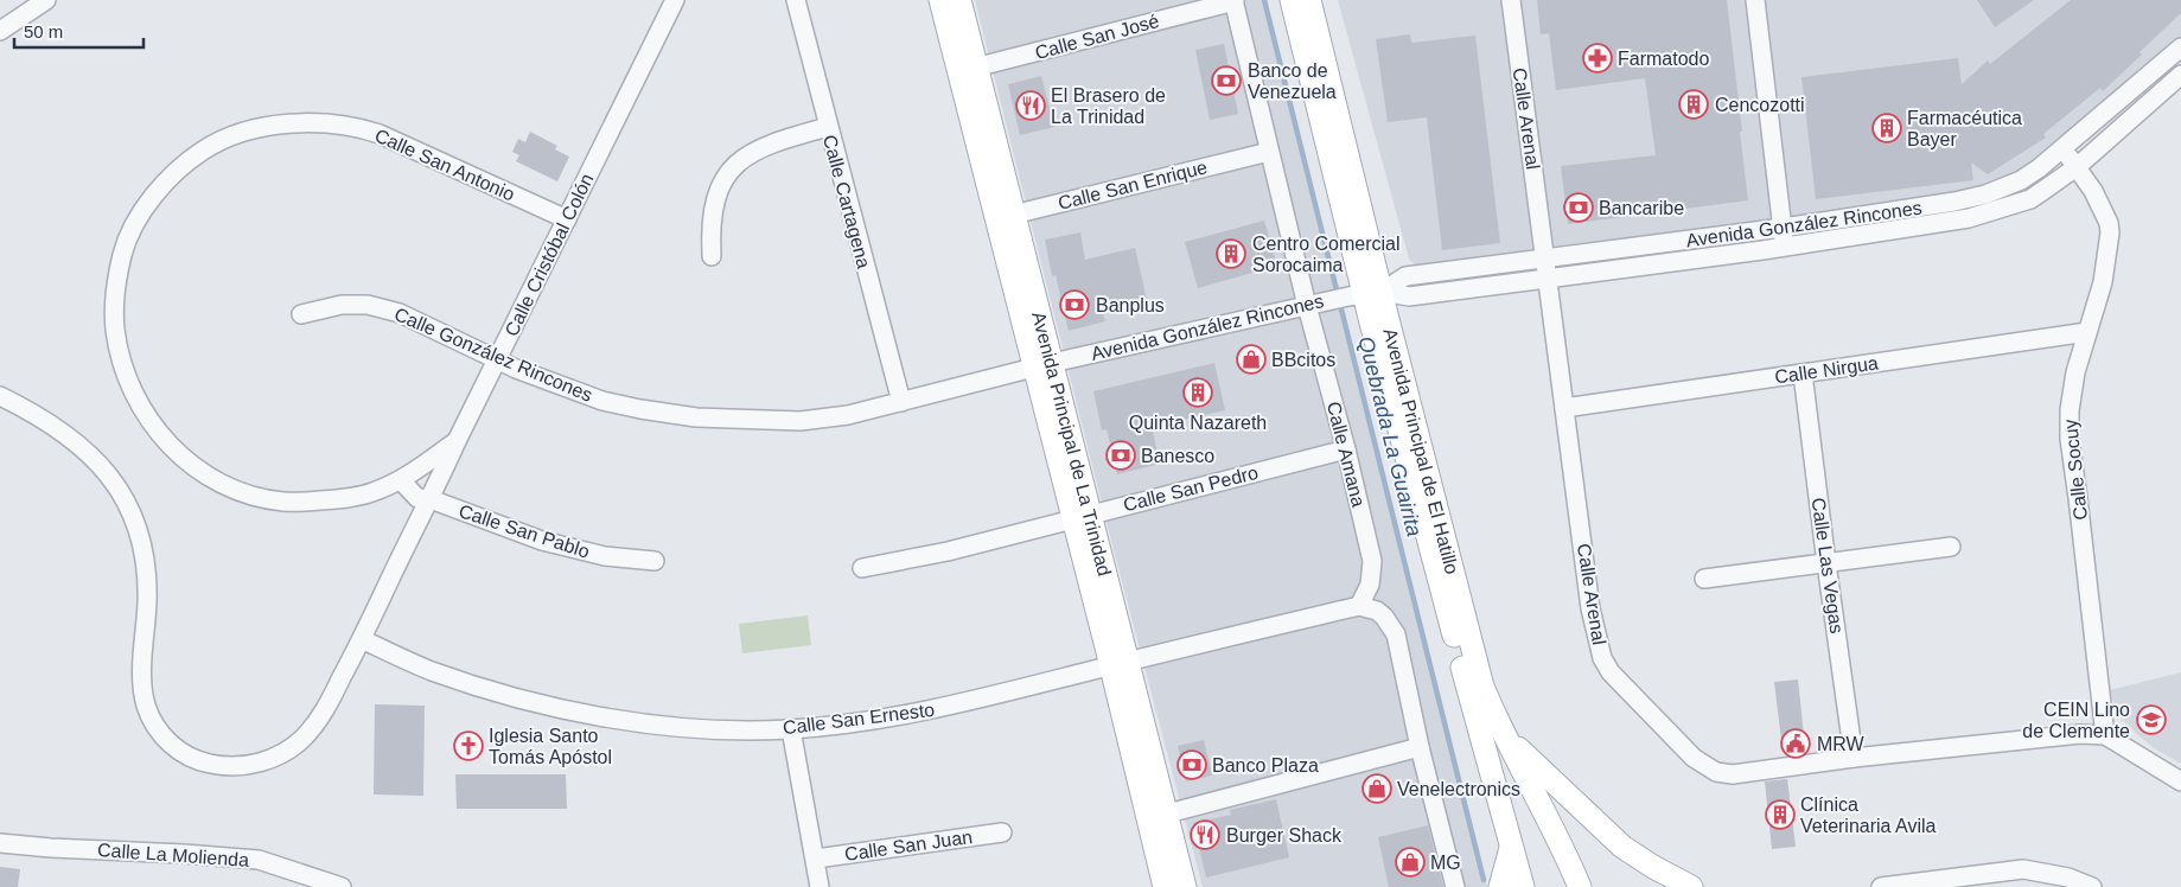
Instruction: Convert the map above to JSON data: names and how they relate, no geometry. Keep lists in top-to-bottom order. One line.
{"streets":{"main road":["Avenida Principal de La Trinidad","Avenida Principal de El Hatillo"],"street":["Calle San José","Calle Arenal","Calle San Antonio","Calle San Enrique","Calle Cartagena","Avenida González Rincones","Calle Cristóbal Colón","Calle González Rincones","Calle Nirgua","Calle Amana","Calle Socuy","Calle San Pedro","Calle San Pablo","Calle Las Vegas","Calle San Ernesto","Calle San Juan","Calle La Molienda"]},"crossings":[["Calle San José","Avenida Principal de La Trinidad"],["Calle San José","Calle Amana"],["Calle Arenal","Avenida González Rincones"],["Calle Arenal","Calle Nirgua"],["Calle Arenal","Calle Socuy"],["Calle Arenal","Calle Las Vegas"],["Calle San Antonio","Calle Cristóbal Colón"],["Calle San Enrique","Avenida Principal de La Trinidad"],["Calle San Enrique","Calle Amana"],["Calle Cartagena","Calle González Rincones"],["Avenida González Rincones","Calle González Rincones"],["Avenida González Rincones","Avenida Principal de La Trinidad"],["Avenida González Rincones","Avenida Principal de El Hatillo"],["Avenida González Rincones","Calle Amana"],["Avenida González Rincones","Calle Socuy"],["Calle Cristóbal Colón","Calle González Rincones"],["Calle Cristóbal Colón","Calle San Pablo"],["Calle Cristóbal Colón","Calle San Ernesto"],["Calle González Rincones","Avenida Principal de La Trinidad"],["Calle Nirgua","Calle Socuy"],["Calle Nirgua","Calle Las Vegas"],["Avenida Principal de La Trinidad","Calle San Pedro"],["Avenida Principal de La Trinidad","Calle San Ernesto"],["Calle Amana","Calle San Pedro"],["Calle Amana","Calle San Ernesto"]],"water":["Quebrada La Guairita"],"places":{"pharmacy":["Farmatodo"],"bank":["Banco de Venezuela","Bancaribe","Banplus","Banesco","Banco Plaza"],"building":["Cencozotti","Farmacéutica Bayer","Centro Comercial Sorocaima","Quinta Nazareth","Clínica Veterinaria Avila"],"restaurant":["El Brasero de La Trinidad","Burger Shack"],"shop":["BBcitos","Venelectronics","MG"],"school or university":["CEIN Lino de Clemente"],"public building":["MRW"],"church":["Iglesia Santo Tomás Apóstol"]},"scale_bar":"50 m"}
